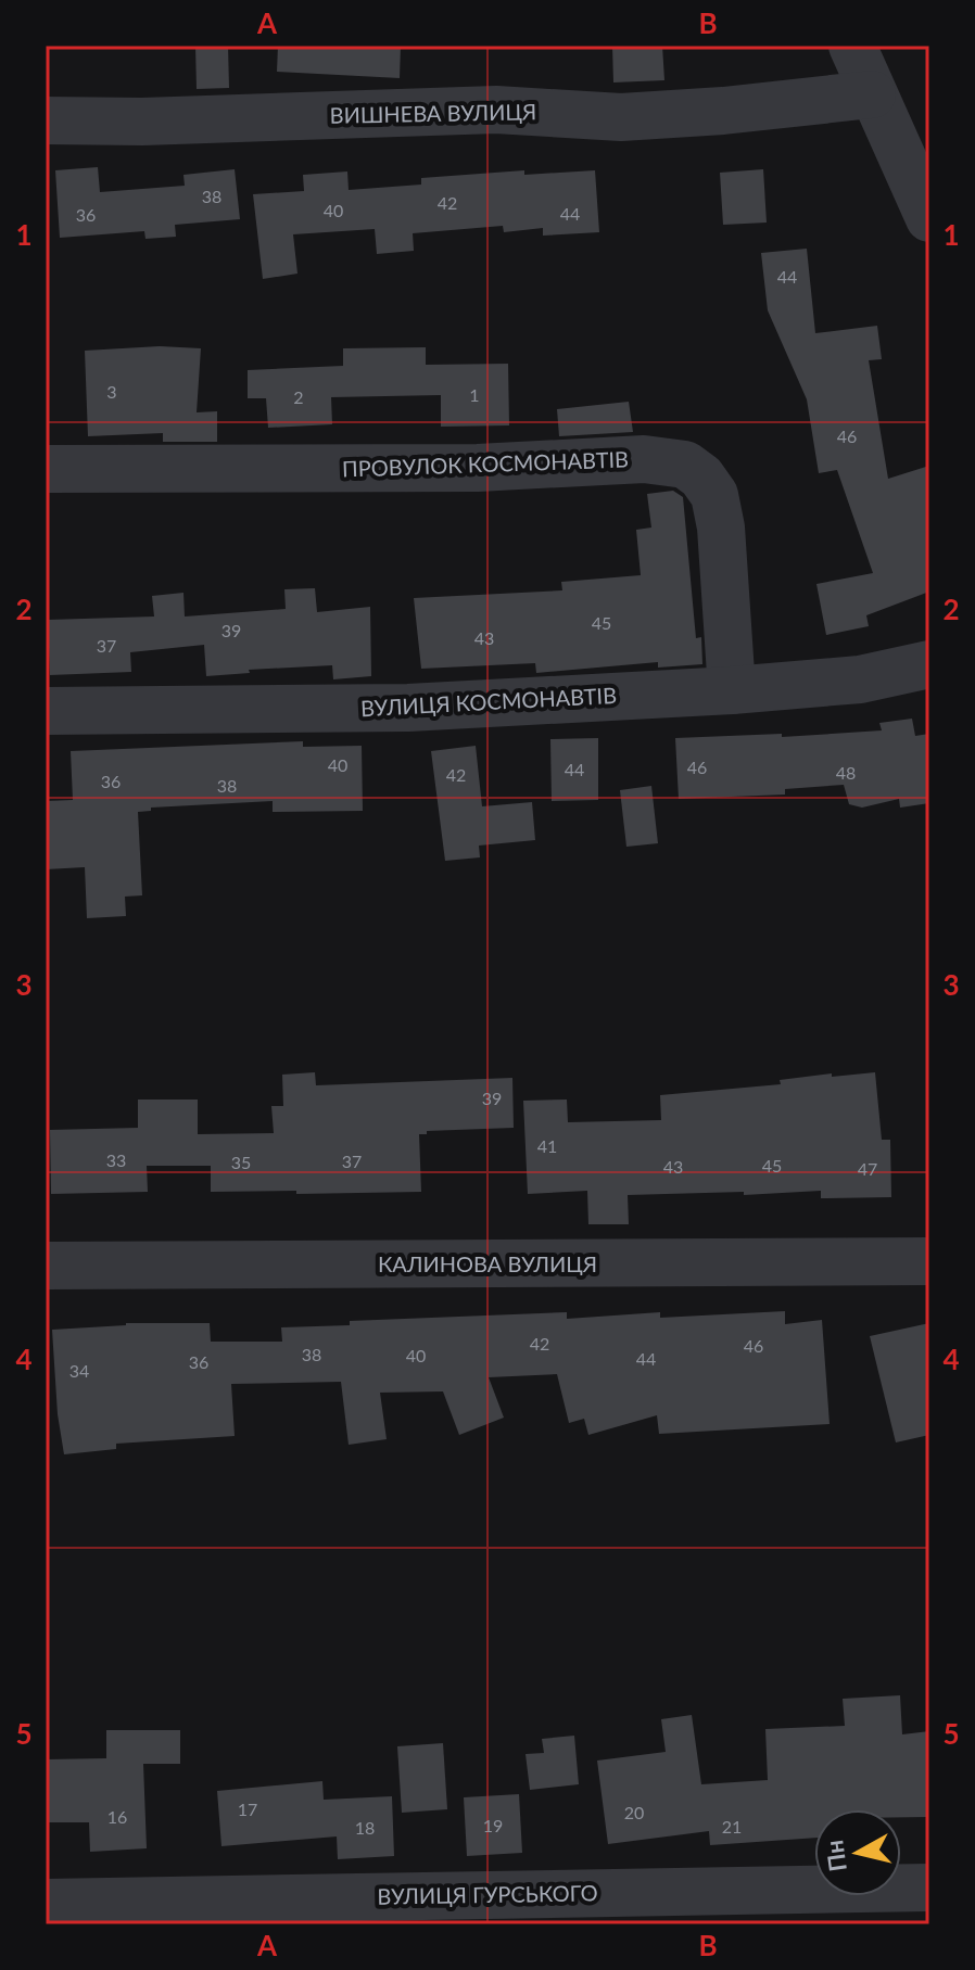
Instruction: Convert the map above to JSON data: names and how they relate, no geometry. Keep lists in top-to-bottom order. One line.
{"streets":{"street":["ВИШНЕВА ВУЛИЦЯ","ПРОВУЛОК КОСМОНАВТІВ","ВУЛИЦЯ КОСМОНАВТІВ","КАЛИНОВА ВУЛИЦЯ","ВУЛИЦЯ ГУРСЬКОГО"]},"crossings":[["ПРОВУЛОК КОСМОНАВТІВ","ВУЛИЦЯ КОСМОНАВТІВ"]],"house_numbers":["38","42","40","44","36","44","3","1","2","46","45","39","43","37","40","46","44","48","42","36","38","39","41","33","37","35","45","43","47","42","46","38","40","44","36","34","17","20","16","19","21","18"],"north":"left","grid":{"columns":["A","B"],"rows":["1","2","3","4","5"]}}
